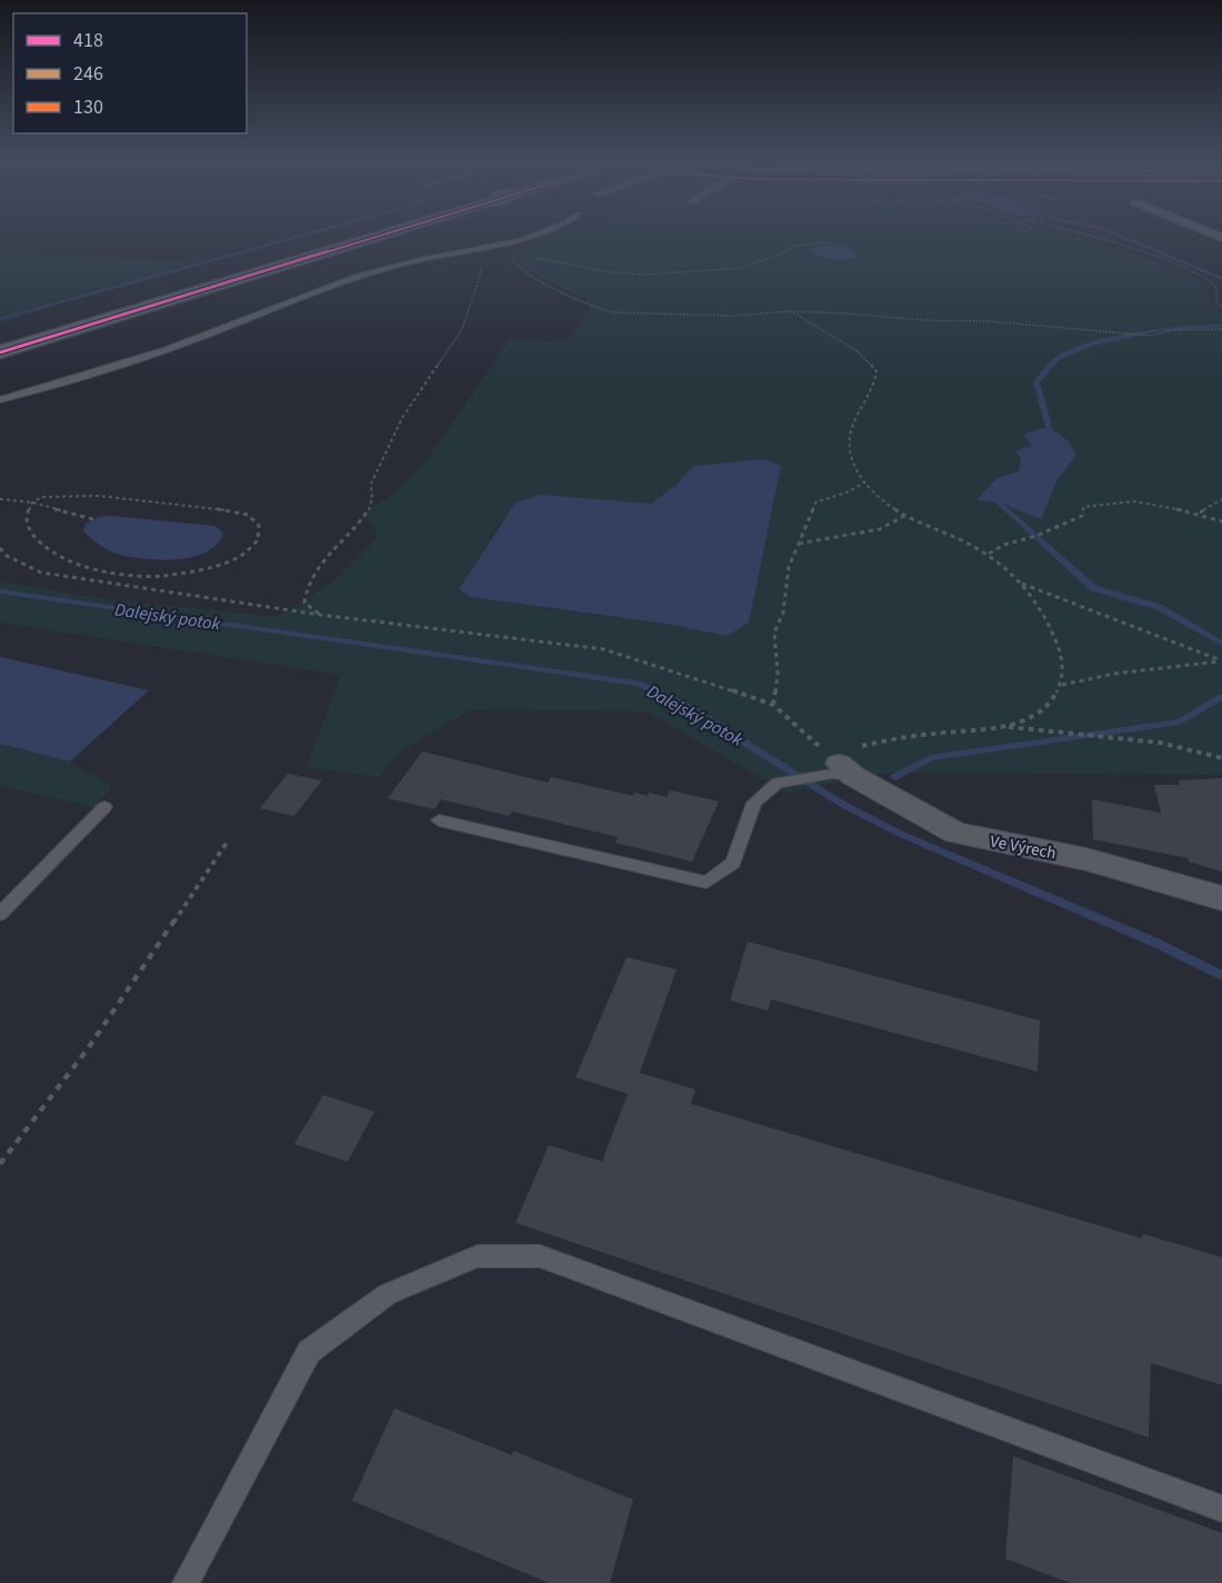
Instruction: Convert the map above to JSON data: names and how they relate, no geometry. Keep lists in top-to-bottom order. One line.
{"streets":{"street":["Ve Výrech"]},"water":["Dalejský potok"],"lines":["transit line 418"],"legend":["418","246","130"]}
